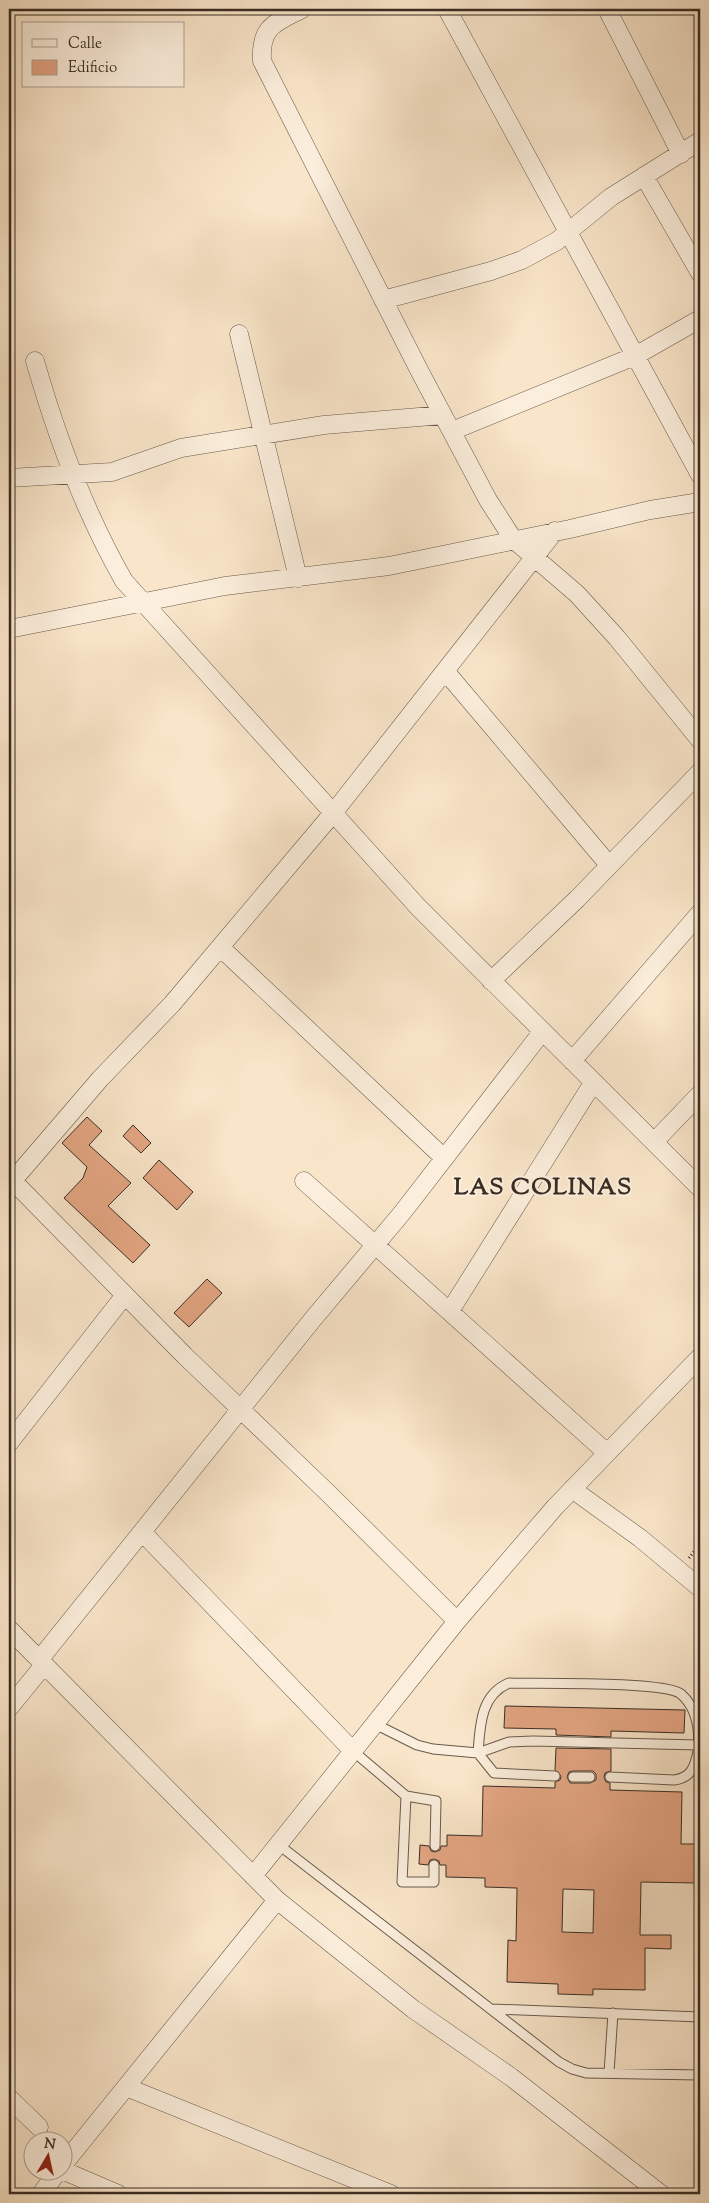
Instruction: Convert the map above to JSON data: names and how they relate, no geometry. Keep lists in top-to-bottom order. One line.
{"districts":["LAS COLINAS"],"legend":["Calle","Edificio"],"north":"top"}
